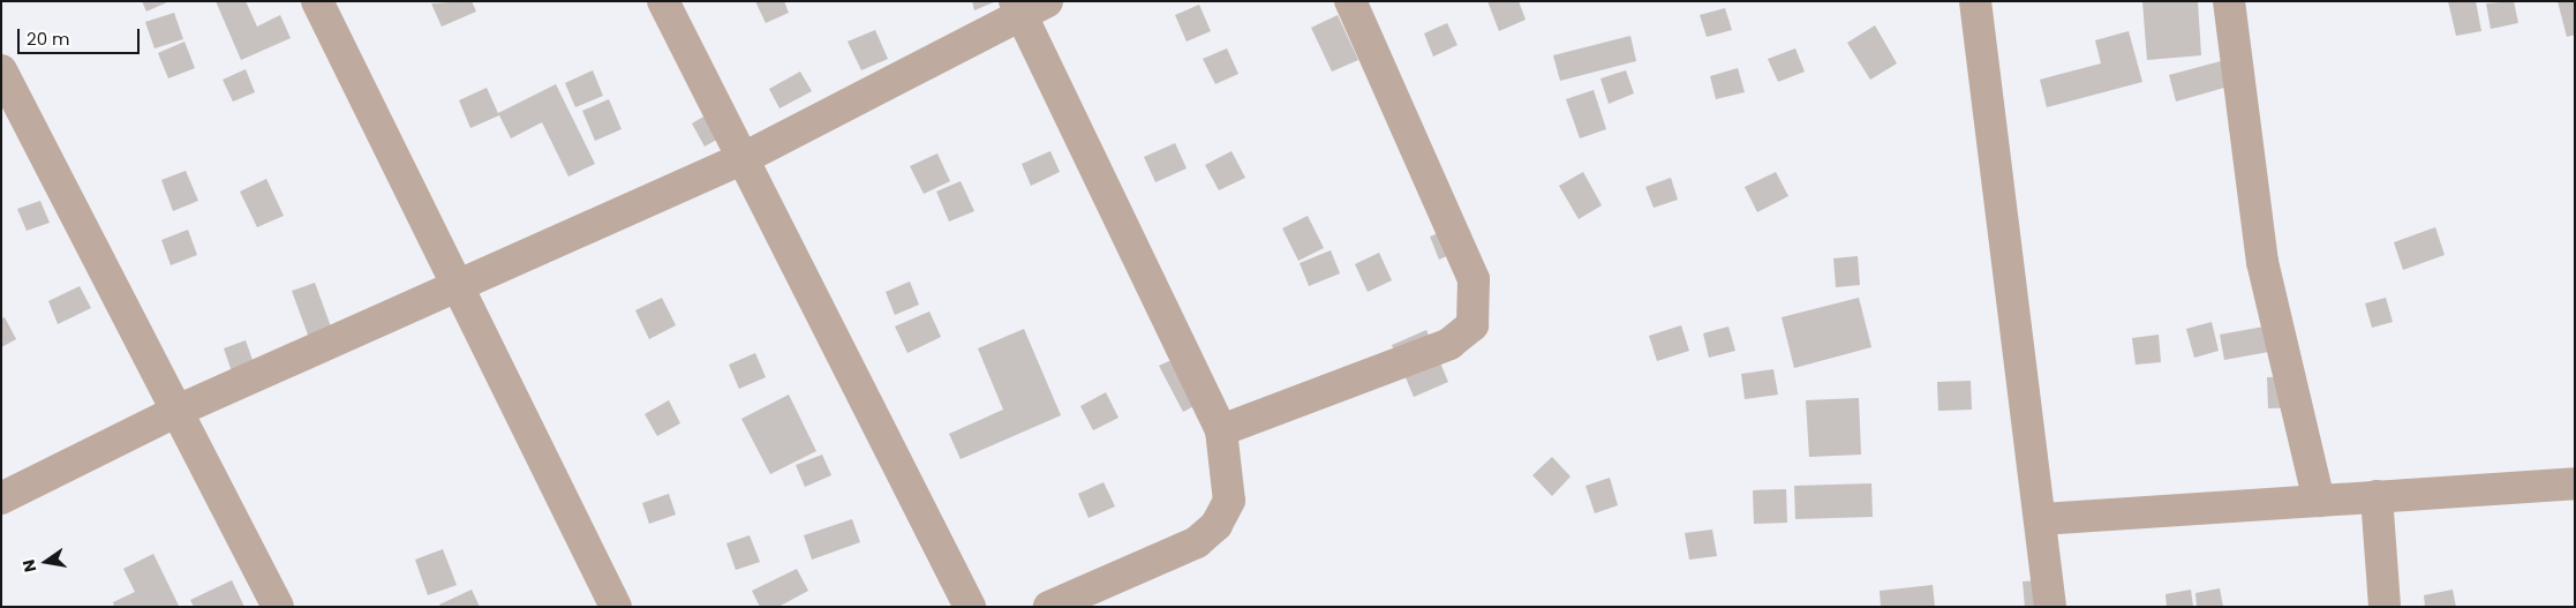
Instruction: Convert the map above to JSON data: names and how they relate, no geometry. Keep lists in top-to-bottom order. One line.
{"scale_bar":"20 m","north":"left"}
